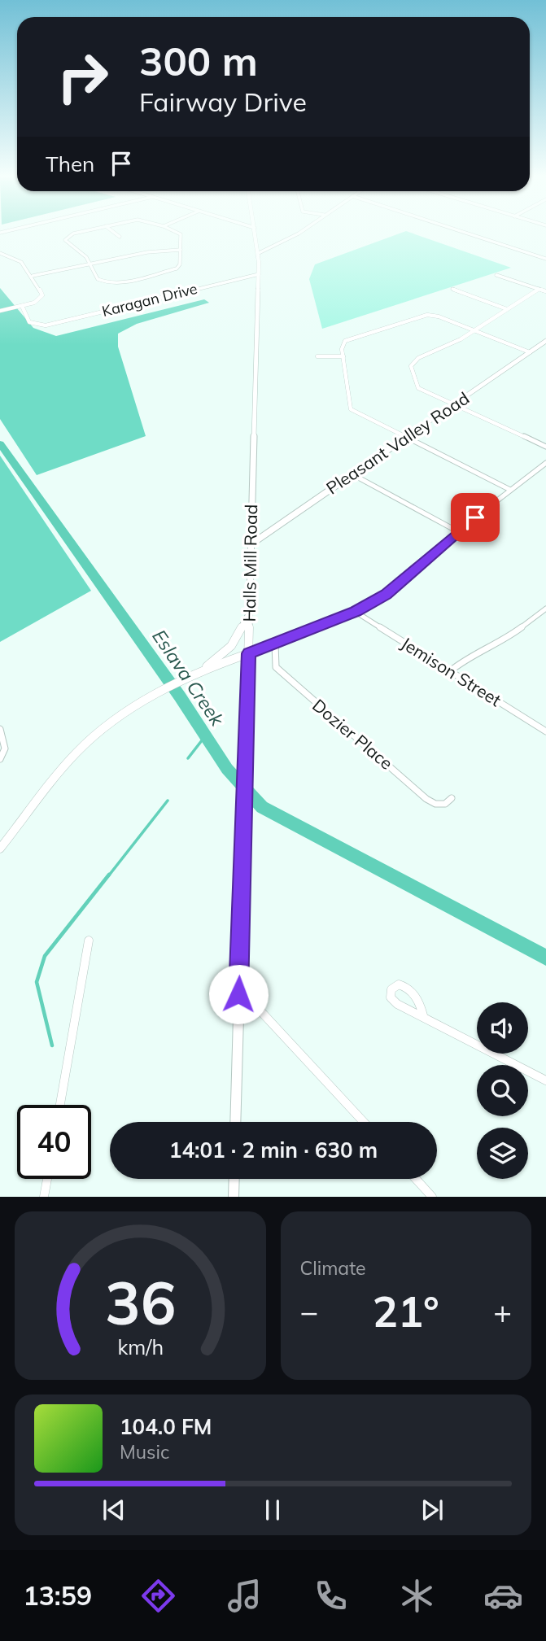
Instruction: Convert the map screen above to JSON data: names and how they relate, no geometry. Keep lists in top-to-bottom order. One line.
{"streets":{"street":["Karagan Drive","Pleasant Valley Road","Halls Mill Road","Jemison Street","Dozier Place"]},"crossings":[["Karagan Drive","Halls Mill Road"],["Pleasant Valley Road","Halls Mill Road"]],"water":["Eslava Creek"],"page":{"turn":["300 m","Fairway Drive"],"then":"Then","limit":"40","trip":"14:01 · 2 min · 630 m","tile":"Climate","heat":["−","21°","+"],"song":["104.0 FM","Music"],"tabs":"13:59","gauge":["36","km/h"]}}
